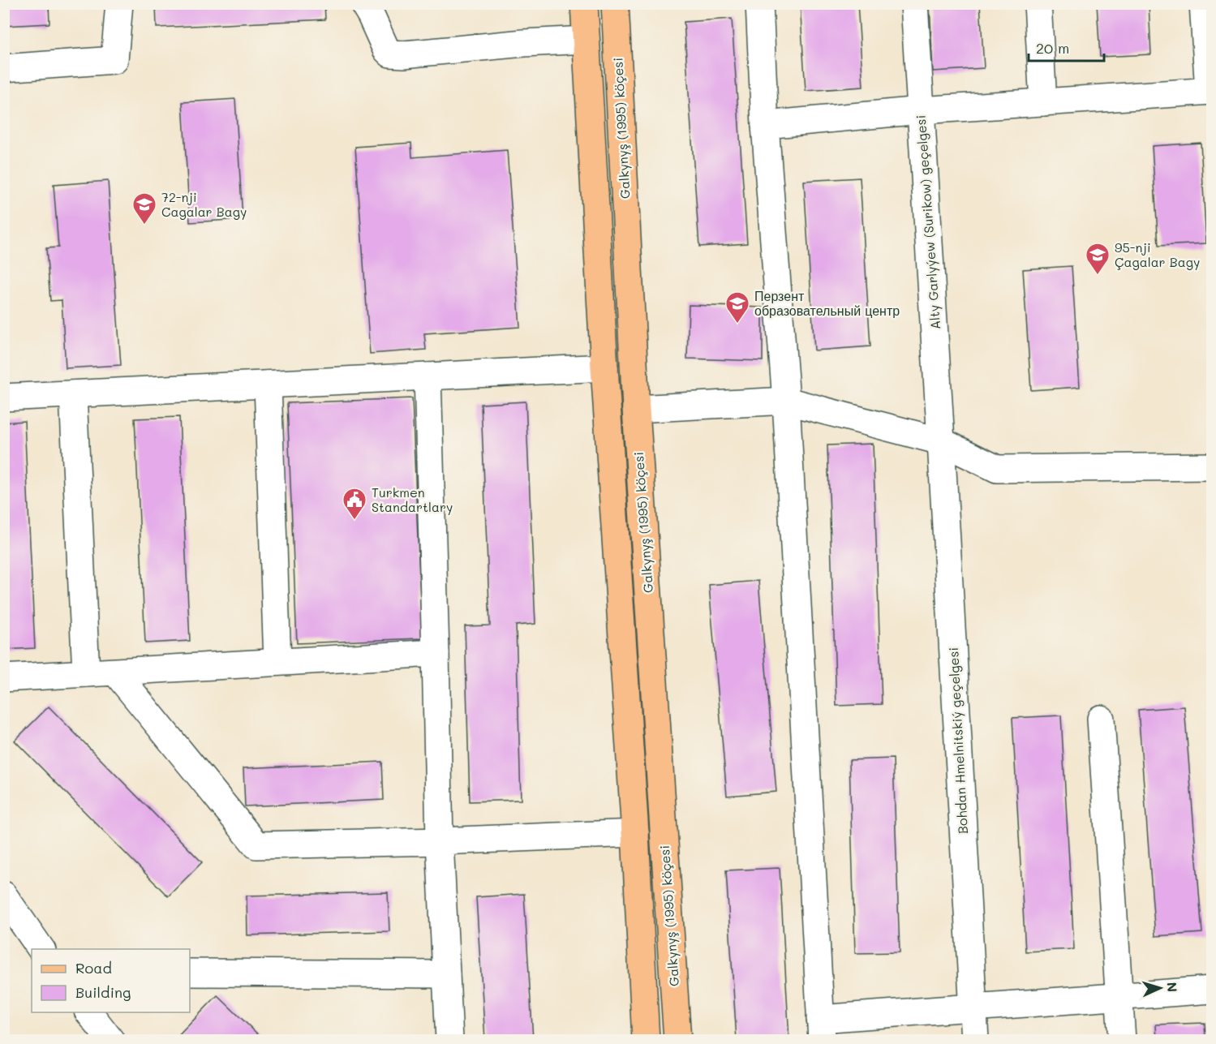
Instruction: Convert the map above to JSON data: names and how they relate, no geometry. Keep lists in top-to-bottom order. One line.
{"streets":{"main road":["Galkynyş (1995) köçesi"],"street":["Alty Garlyýew (Surikow) geçelgesi","Bohdan Hmelnitskiý geçelgesi"]},"crossings":[["Alty Garlyýew (Surikow) geçelgesi","Bohdan Hmelnitskiý geçelgesi"]],"places":{"school or university":["72-nji Cagalar Bagy","95-nji Çagalar Bagy","Перзент образовательный центр"],"public building":["Turkmen Standartlary"]},"legend":["Road","Building"],"scale_bar":"20 m","north":"right"}
